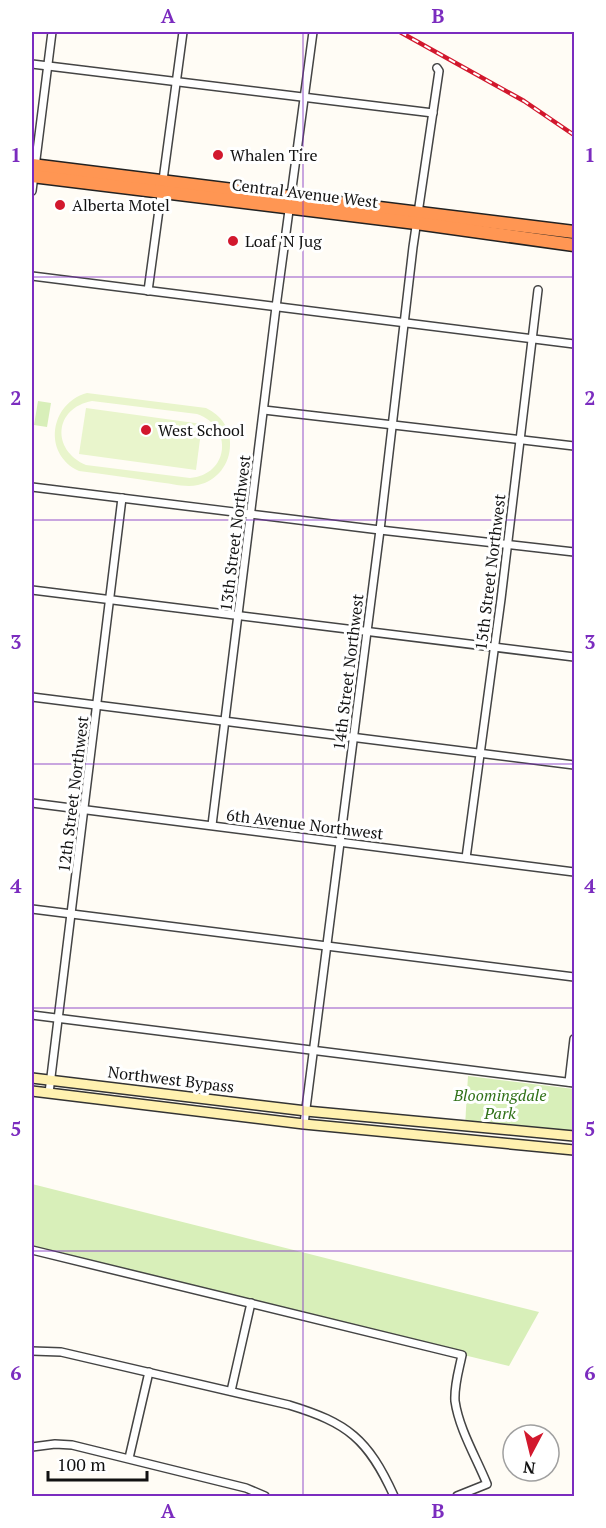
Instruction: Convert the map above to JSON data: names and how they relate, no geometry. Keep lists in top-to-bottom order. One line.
{"streets":{"highway":["Central Avenue West"],"main road":["Northwest Bypass"],"street":["13th Street Northwest","15th Street Northwest","14th Street Northwest","12th Street Northwest","6th Avenue Northwest"]},"crossings":[["Central Avenue West","13th Street Northwest"],["Central Avenue West","14th Street Northwest"],["13th Street Northwest","6th Avenue Northwest"],["15th Street Northwest","6th Avenue Northwest"],["14th Street Northwest","6th Avenue Northwest"],["14th Street Northwest","Northwest Bypass"],["12th Street Northwest","6th Avenue Northwest"],["12th Street Northwest","Northwest Bypass"]],"parks":["Bloomingdale Park"],"places":["Whalen Tire","Alberta Motel","Loaf 'N Jug","West School"],"scale_bar":"100 m","north":"bottom","grid":{"columns":["A","B"],"rows":["1","2","3","4","5","6"]}}
